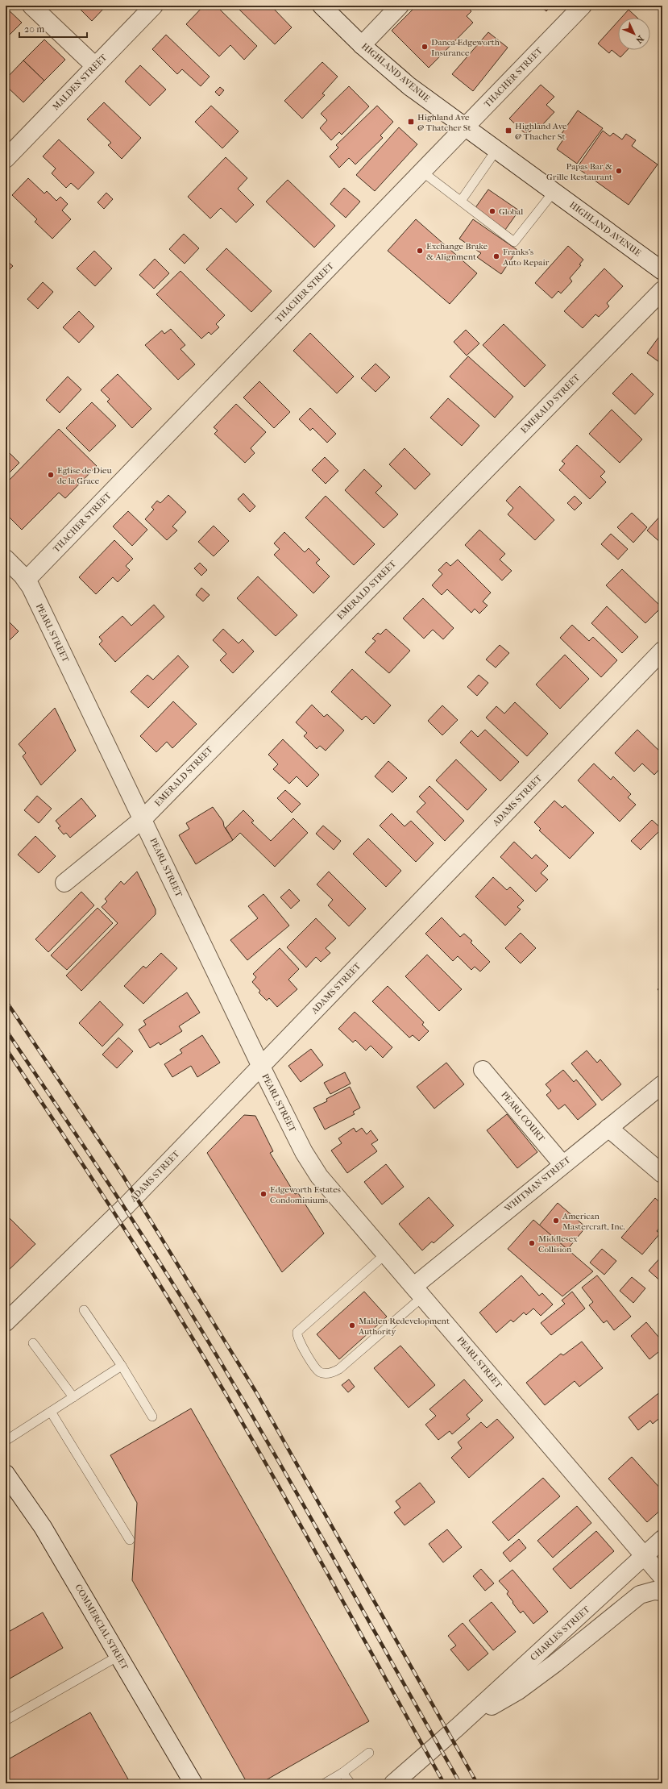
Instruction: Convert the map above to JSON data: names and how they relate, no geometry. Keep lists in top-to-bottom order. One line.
{"streets":{"street":["HIGHLAND AVENUE","THACHER STREET","MALDEN STREET","EMERALD STREET","PEARL STREET","ADAMS STREET","PEARL COURT","WHITMAN STREET","COMMERCIAL STREET","CHARLES STREET"]},"crossings":[["HIGHLAND AVENUE","THACHER STREET"],["THACHER STREET","PEARL STREET"],["EMERALD STREET","PEARL STREET"],["PEARL STREET","ADAMS STREET"],["PEARL STREET","WHITMAN STREET"],["PEARL STREET","CHARLES STREET"],["PEARL COURT","WHITMAN STREET"]],"places":{"other":["Danca-Edgeworth Insurance","Papas Bar & Grille Restaurant","Global","Exchange Brake & Alignment","Franks's Auto Repair","Eglise de Dieu de la Grace","Edgeworth Estates Condominiums","American Mastercraft, Inc.","Middlesex Collision","Malden Redevelopment Authority"],"transit":["Highland Ave @ Thatcher St","Highland Ave @ Thacher St"]},"scale_bar":"20 m","north":"bottom right"}
